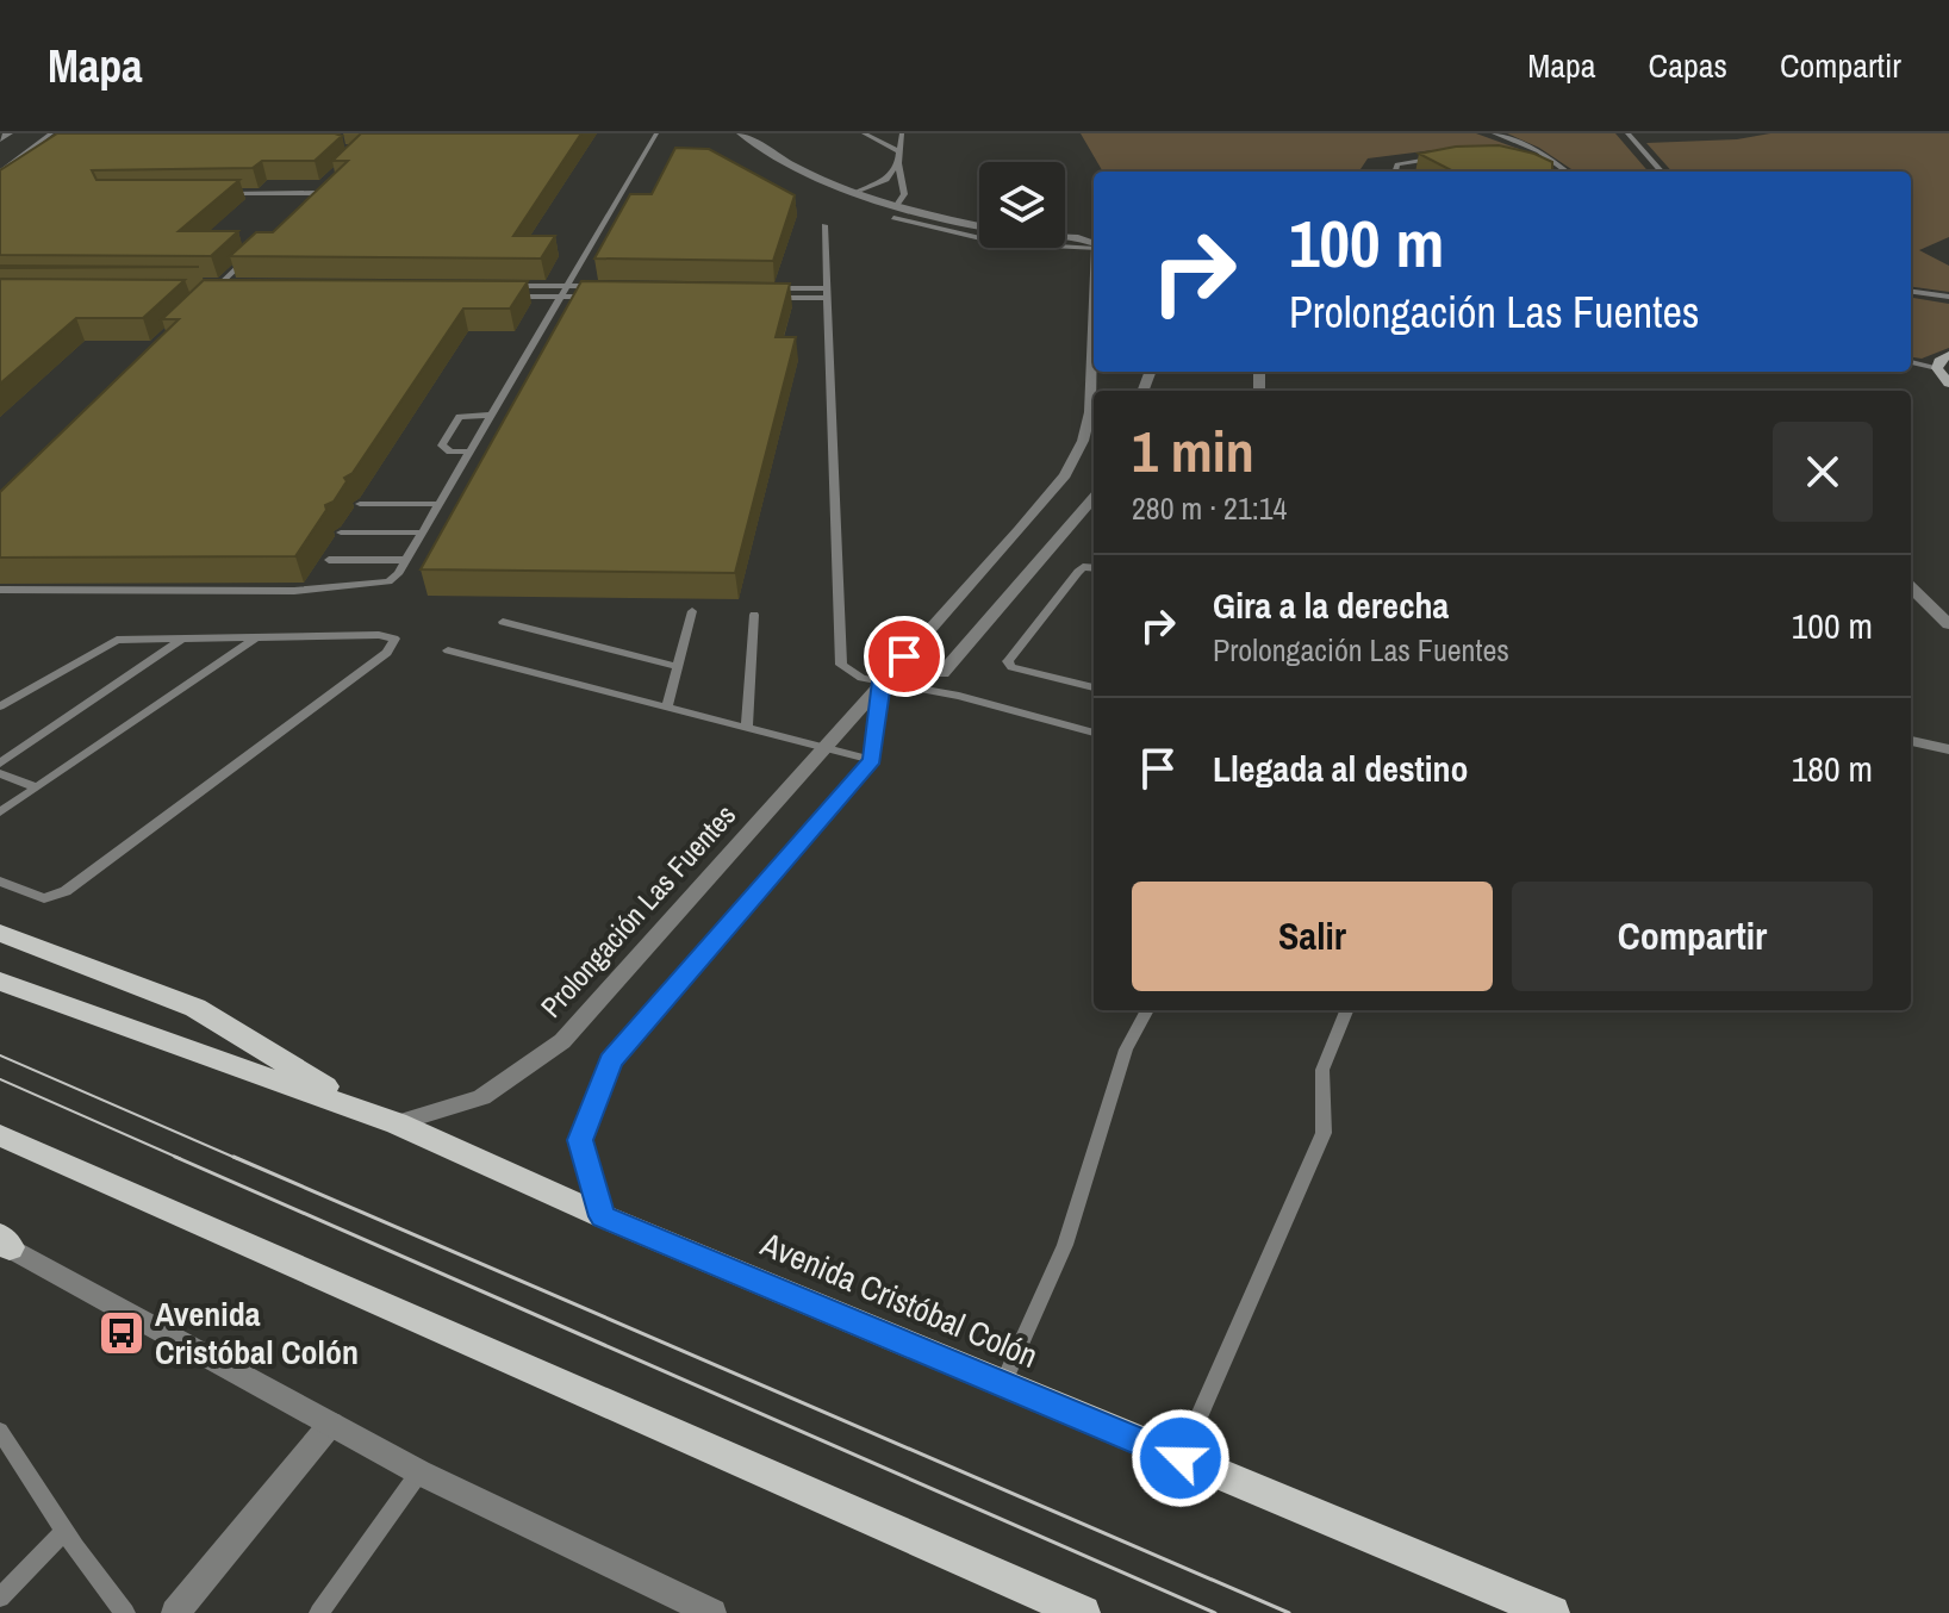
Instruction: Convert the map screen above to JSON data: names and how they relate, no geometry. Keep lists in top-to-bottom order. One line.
{"streets":{"main road":["Avenida Cristóbal Colón"],"street":["Prolongación Las Fuentes"]},"crossings":[["Prolongación Las Fuentes","Avenida Cristóbal Colón"]],"places":{"bus stop":["Avenida Cristóbal Colón"]},"page":{"header":"Mapa","nav":["Mapa","Capas","Compartir"],"turn":["100 m","Prolongación Las Fuentes"],"heading":["1 min","280 m · 21:14"],"list":[{"name":"Gira a la derecha","note":"Prolongación Las Fuentes","value":"100 m"},{"name":"Llegada al destino","value":"180 m"}],"buttons":["Salir","Compartir"]}}
